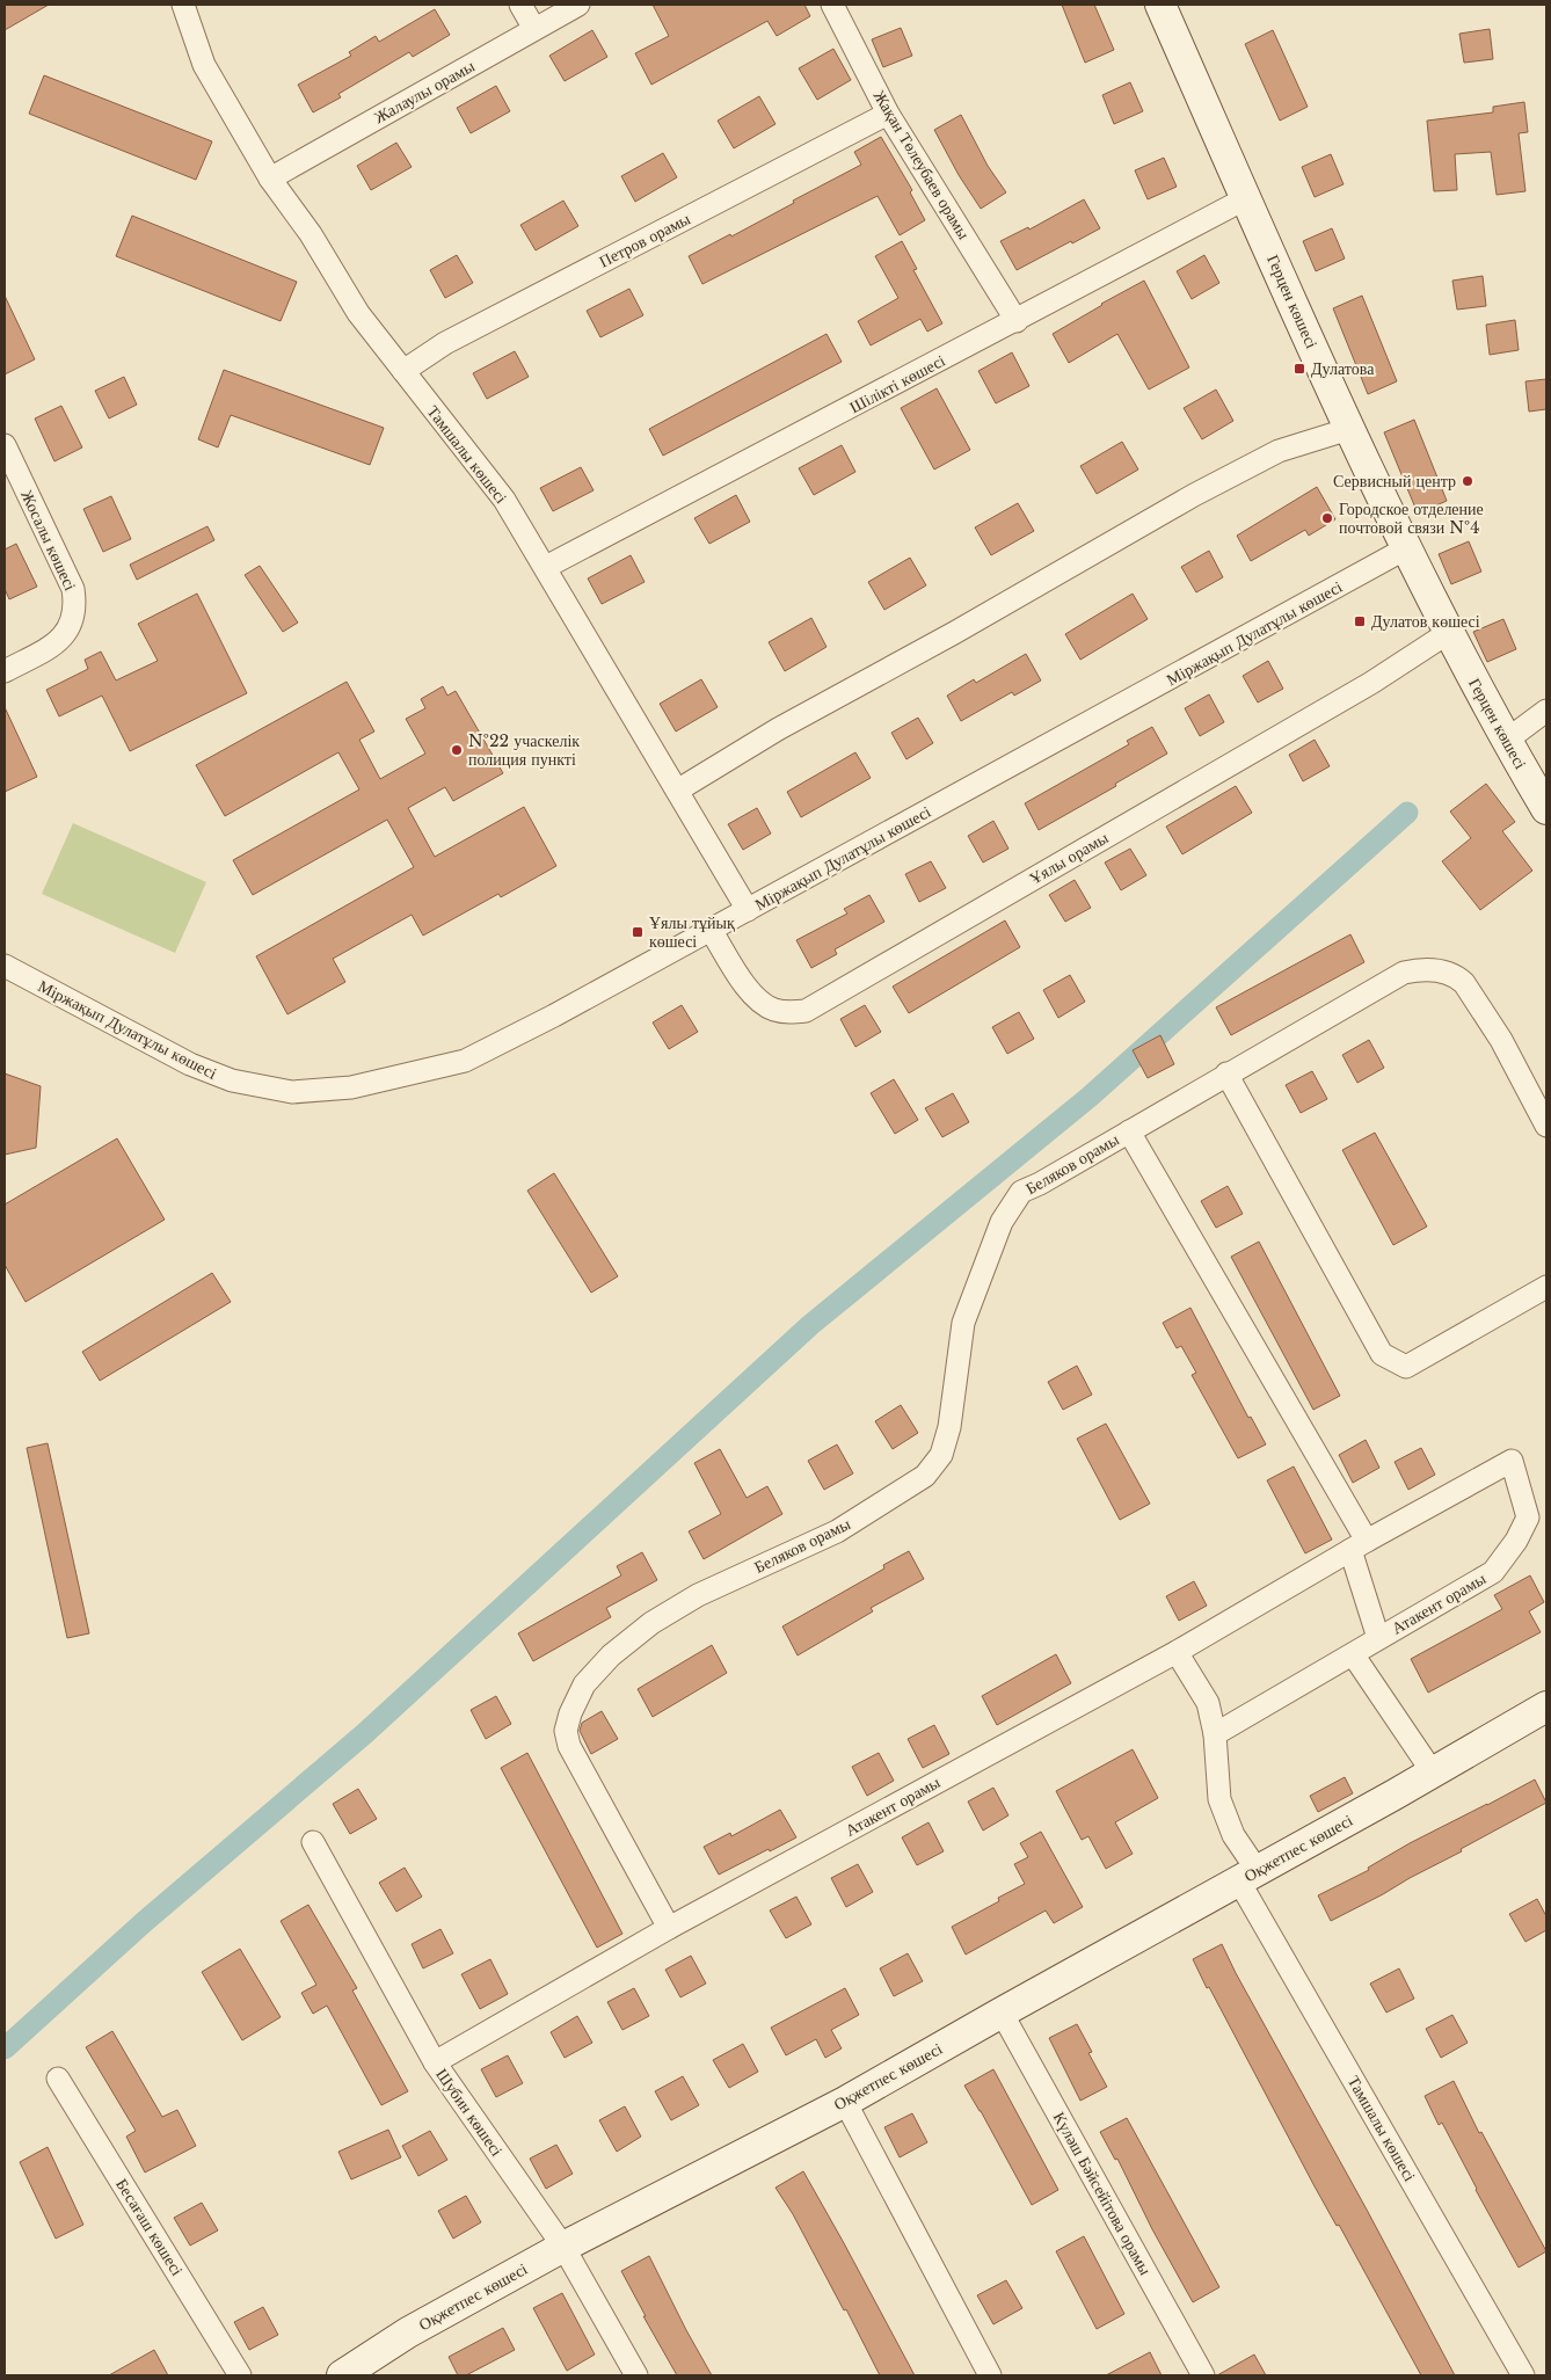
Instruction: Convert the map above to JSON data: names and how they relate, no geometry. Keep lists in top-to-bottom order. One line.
{"streets":{"street":["Жалаулы орамы","Жақан Төлеубаев орамы","Петров орамы","Герцен көшесі","Шілікті көшесі","Тамшалы көшесі","Жосалы көшесі","Міржақып Дулатұлы көшесі","Ұялы орамы","Беляков орамы","Атакент орамы","Оқжетпес көшесі","Шубин көшесі","Күләш Бәйсейітова орамы","Бесағаш көшесі"]},"crossings":[["Жалаулы орамы","Тамшалы көшесі"],["Жақан Төлеубаев орамы","Петров орамы"],["Жақан Төлеубаев орамы","Шілікті көшесі"],["Петров орамы","Тамшалы көшесі"],["Герцен көшесі","Шілікті көшесі"],["Герцен көшесі","Міржақып Дулатұлы көшесі"],["Герцен көшесі","Ұялы орамы"],["Шілікті көшесі","Тамшалы көшесі"],["Тамшалы көшесі","Міржақып Дулатұлы көшесі"],["Тамшалы көшесі","Атакент орамы"],["Тамшалы көшесі","Оқжетпес көшесі"],["Міржақып Дулатұлы көшесі","Ұялы орамы"],["Беляков орамы","Атакент орамы"],["Атакент орамы","Шубин көшесі"],["Оқжетпес көшесі","Шубин көшесі"],["Оқжетпес көшесі","Күләш Бәйсейітова орамы"]],"places":{"transit":["Дулатова","Дулатов көшесі","Ұялы тұйық көшесі"],"other":["Сервисный центр","Городское отделение почтовой связи №4","№22 учаскелік полиция пункті"]}}
